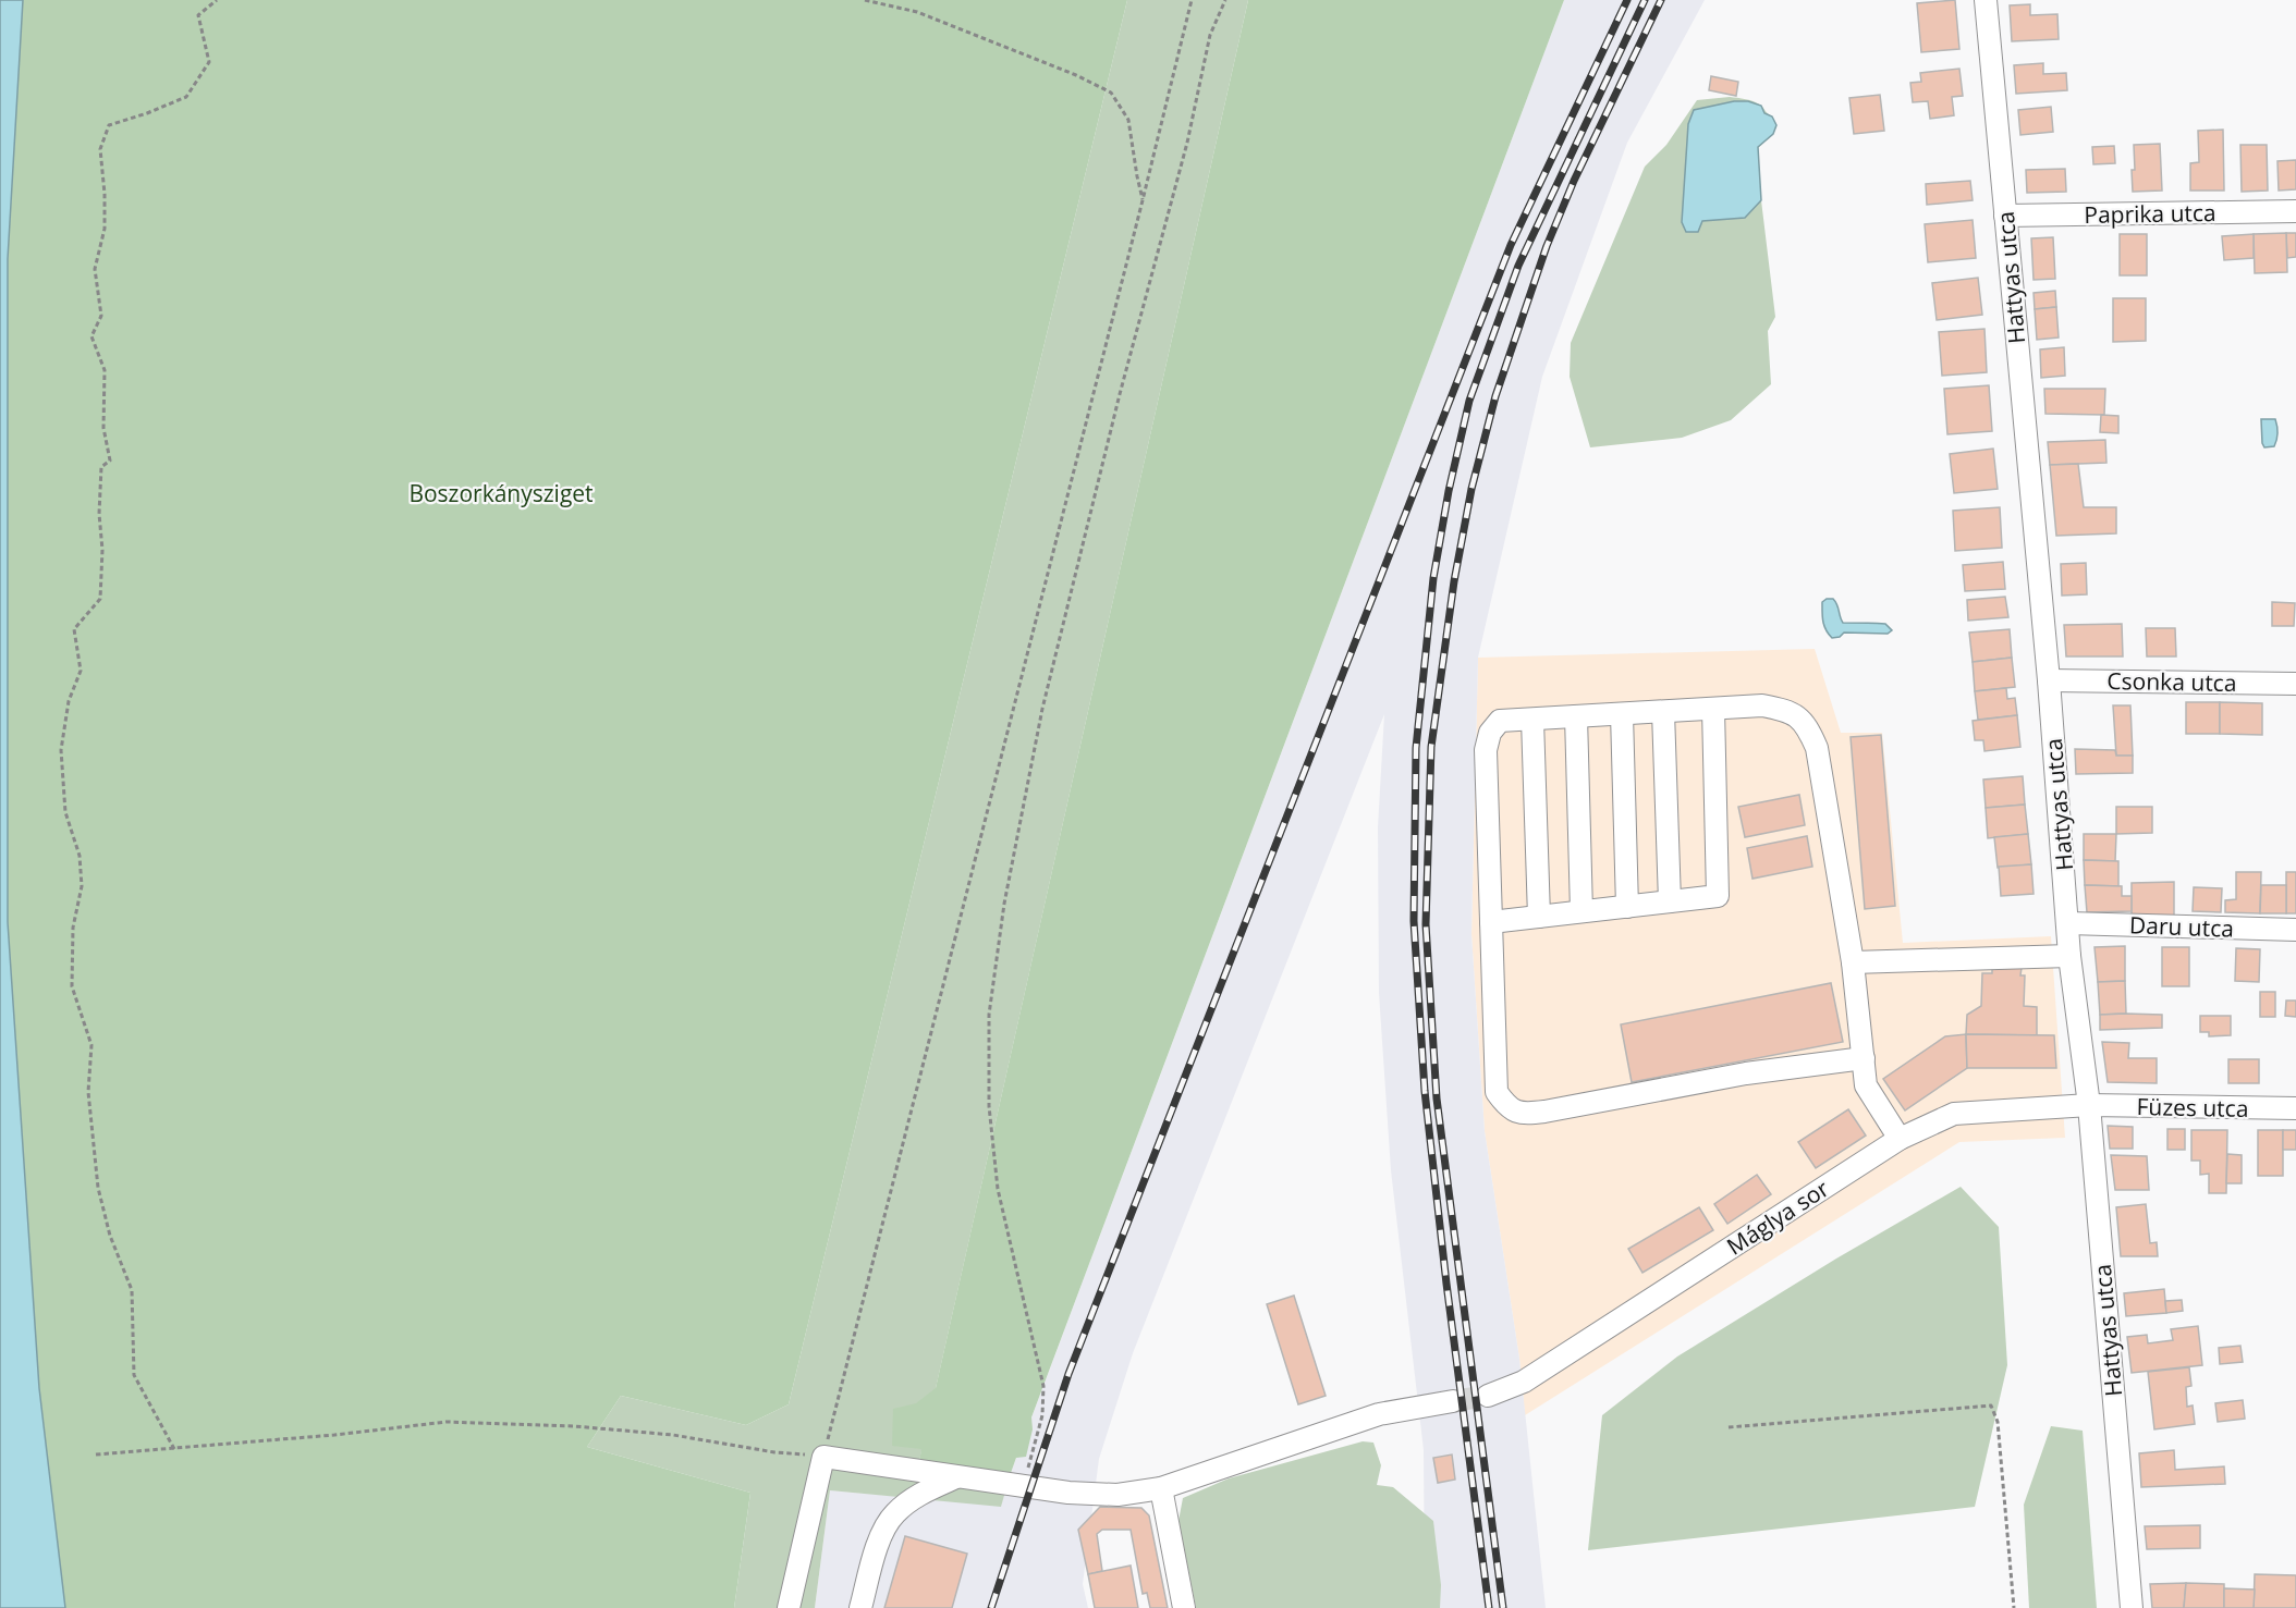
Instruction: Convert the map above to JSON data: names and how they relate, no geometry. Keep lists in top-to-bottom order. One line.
{"streets":{"street":["Paprika utca","Hattyas utca","Csonka utca","Daru utca","Füzes utca","Máglya sor"]},"crossings":[["Paprika utca","Hattyas utca"],["Hattyas utca","Csonka utca"],["Hattyas utca","Daru utca"],["Hattyas utca","Füzes utca"],["Hattyas utca","Máglya sor"],["Füzes utca","Máglya sor"]],"parks":["Boszorkánysziget"]}
